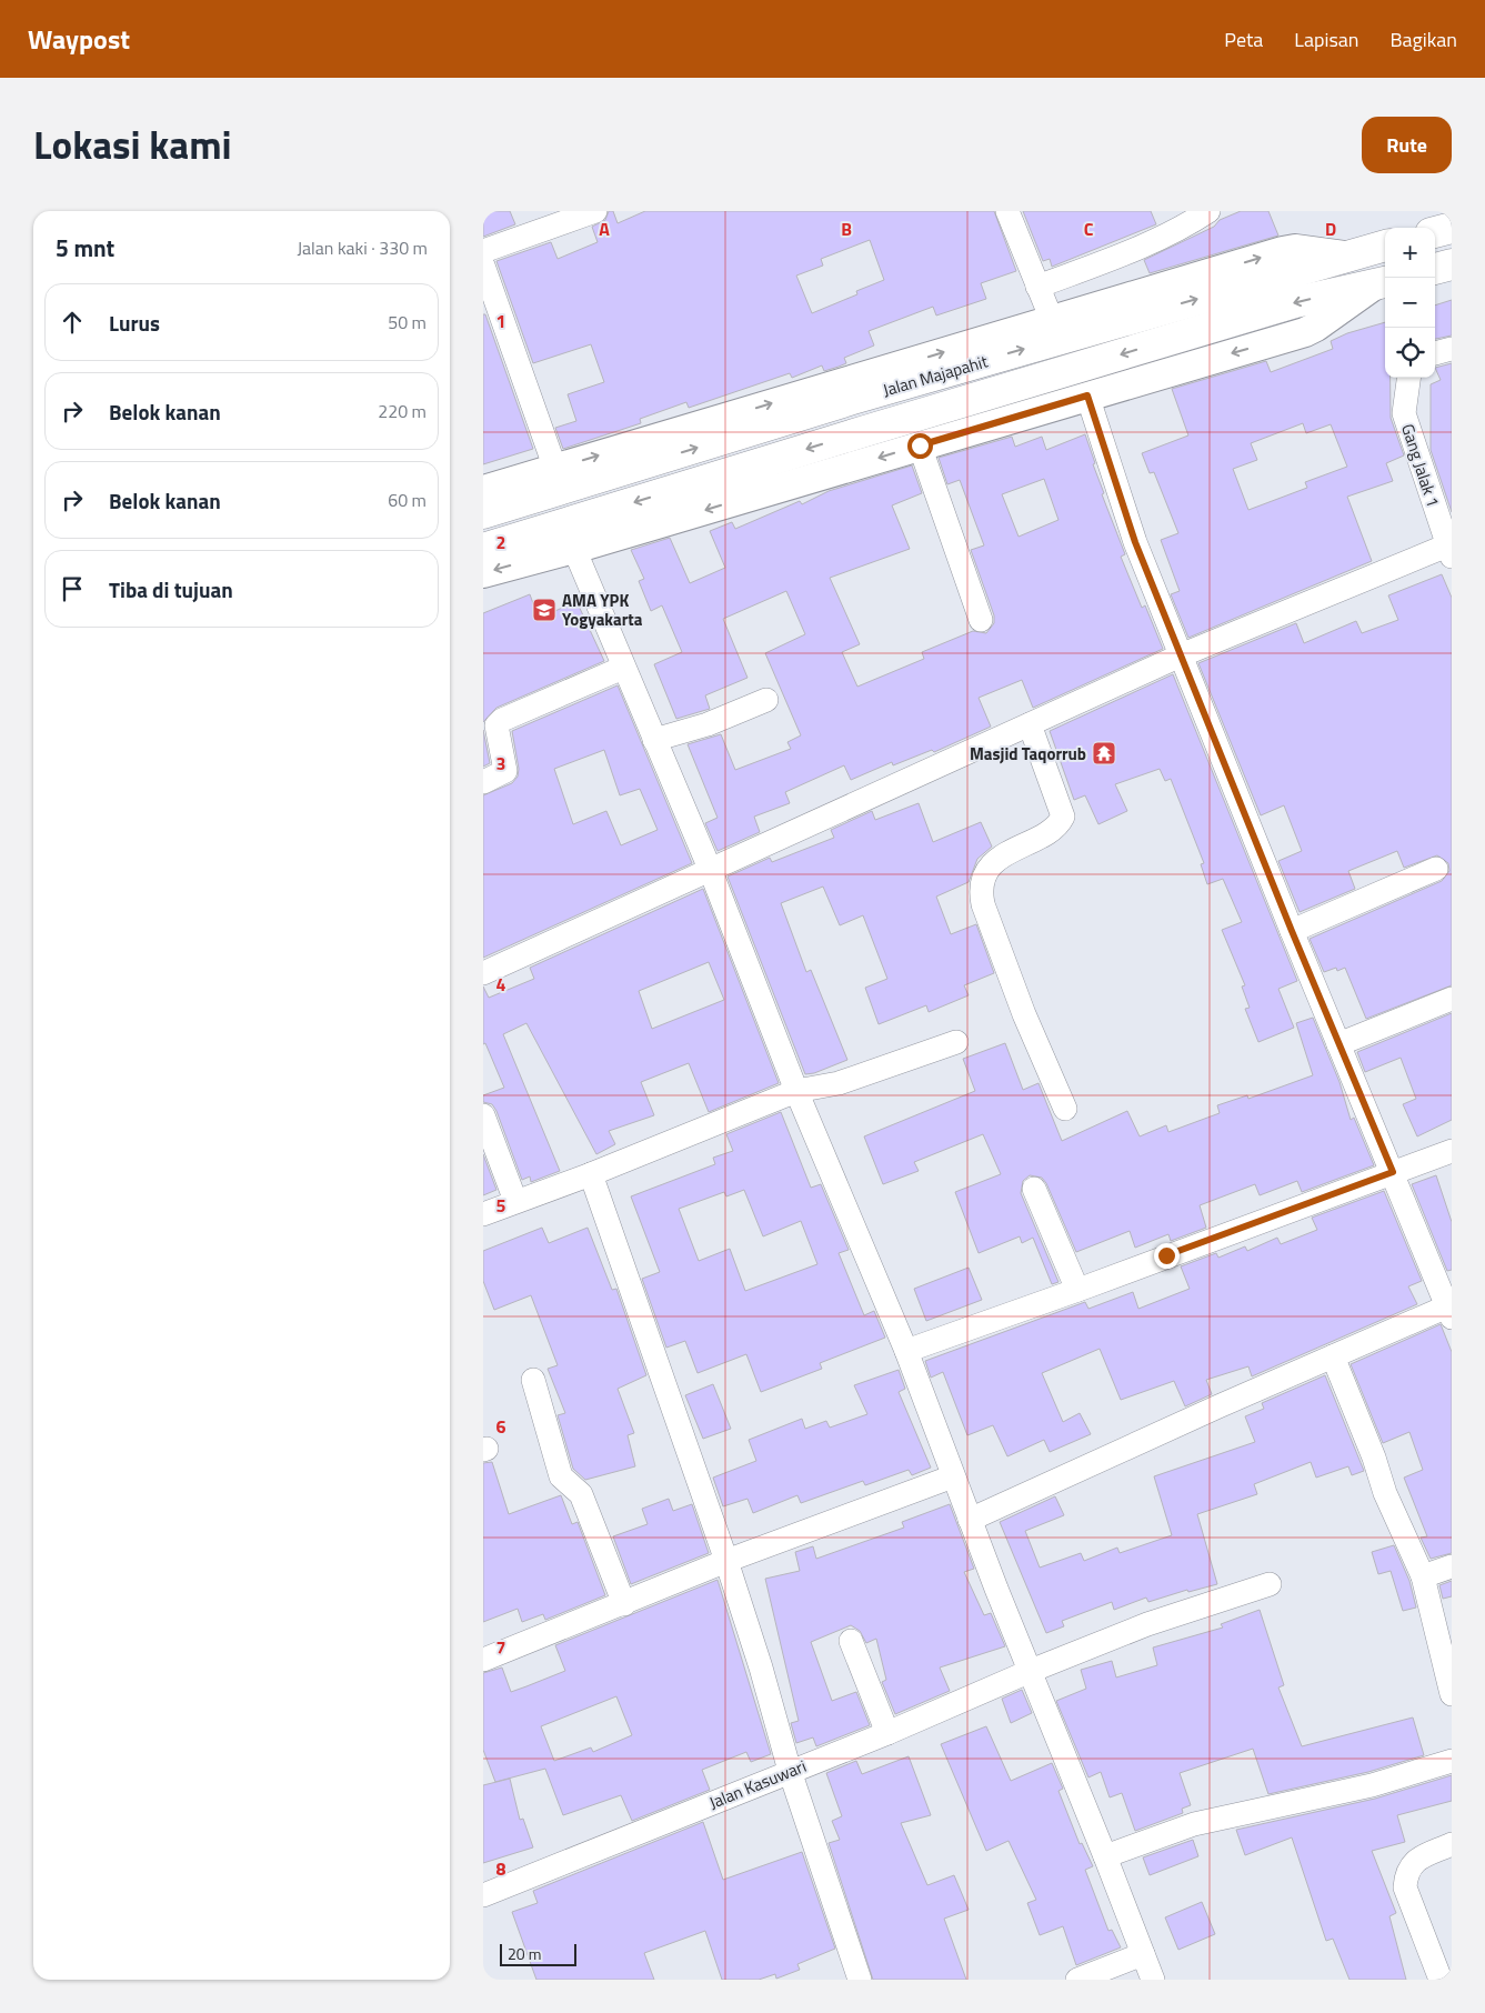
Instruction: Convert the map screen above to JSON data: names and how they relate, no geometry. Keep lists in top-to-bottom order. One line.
{"streets":{"highway":["Jalan Majapahit"],"street":["Gang Jalak 1","Jalan Kasuwari"]},"places":{"school or university":["AMA YPK Yogyakarta"],"temple":["Masjid Taqorrub"]},"scale_bar":"20 m","page":{"header":"Waypost","nav":["Peta","Lapisan","Bagikan"],"title":"Lokasi kami","buttons":"Rute","heading":["5 mnt","Jalan kaki · 330 m"],"map_buttons":["+","−"],"list":[["Lurus","50 m"],["Belok kanan","220 m"],["Belok kanan","60 m"],"Tiba di tujuan"],"scale":"20 m"},"grid":{"columns":["A","B","C","D"],"rows":["1","2","3","4","5","6","7","8"]}}
